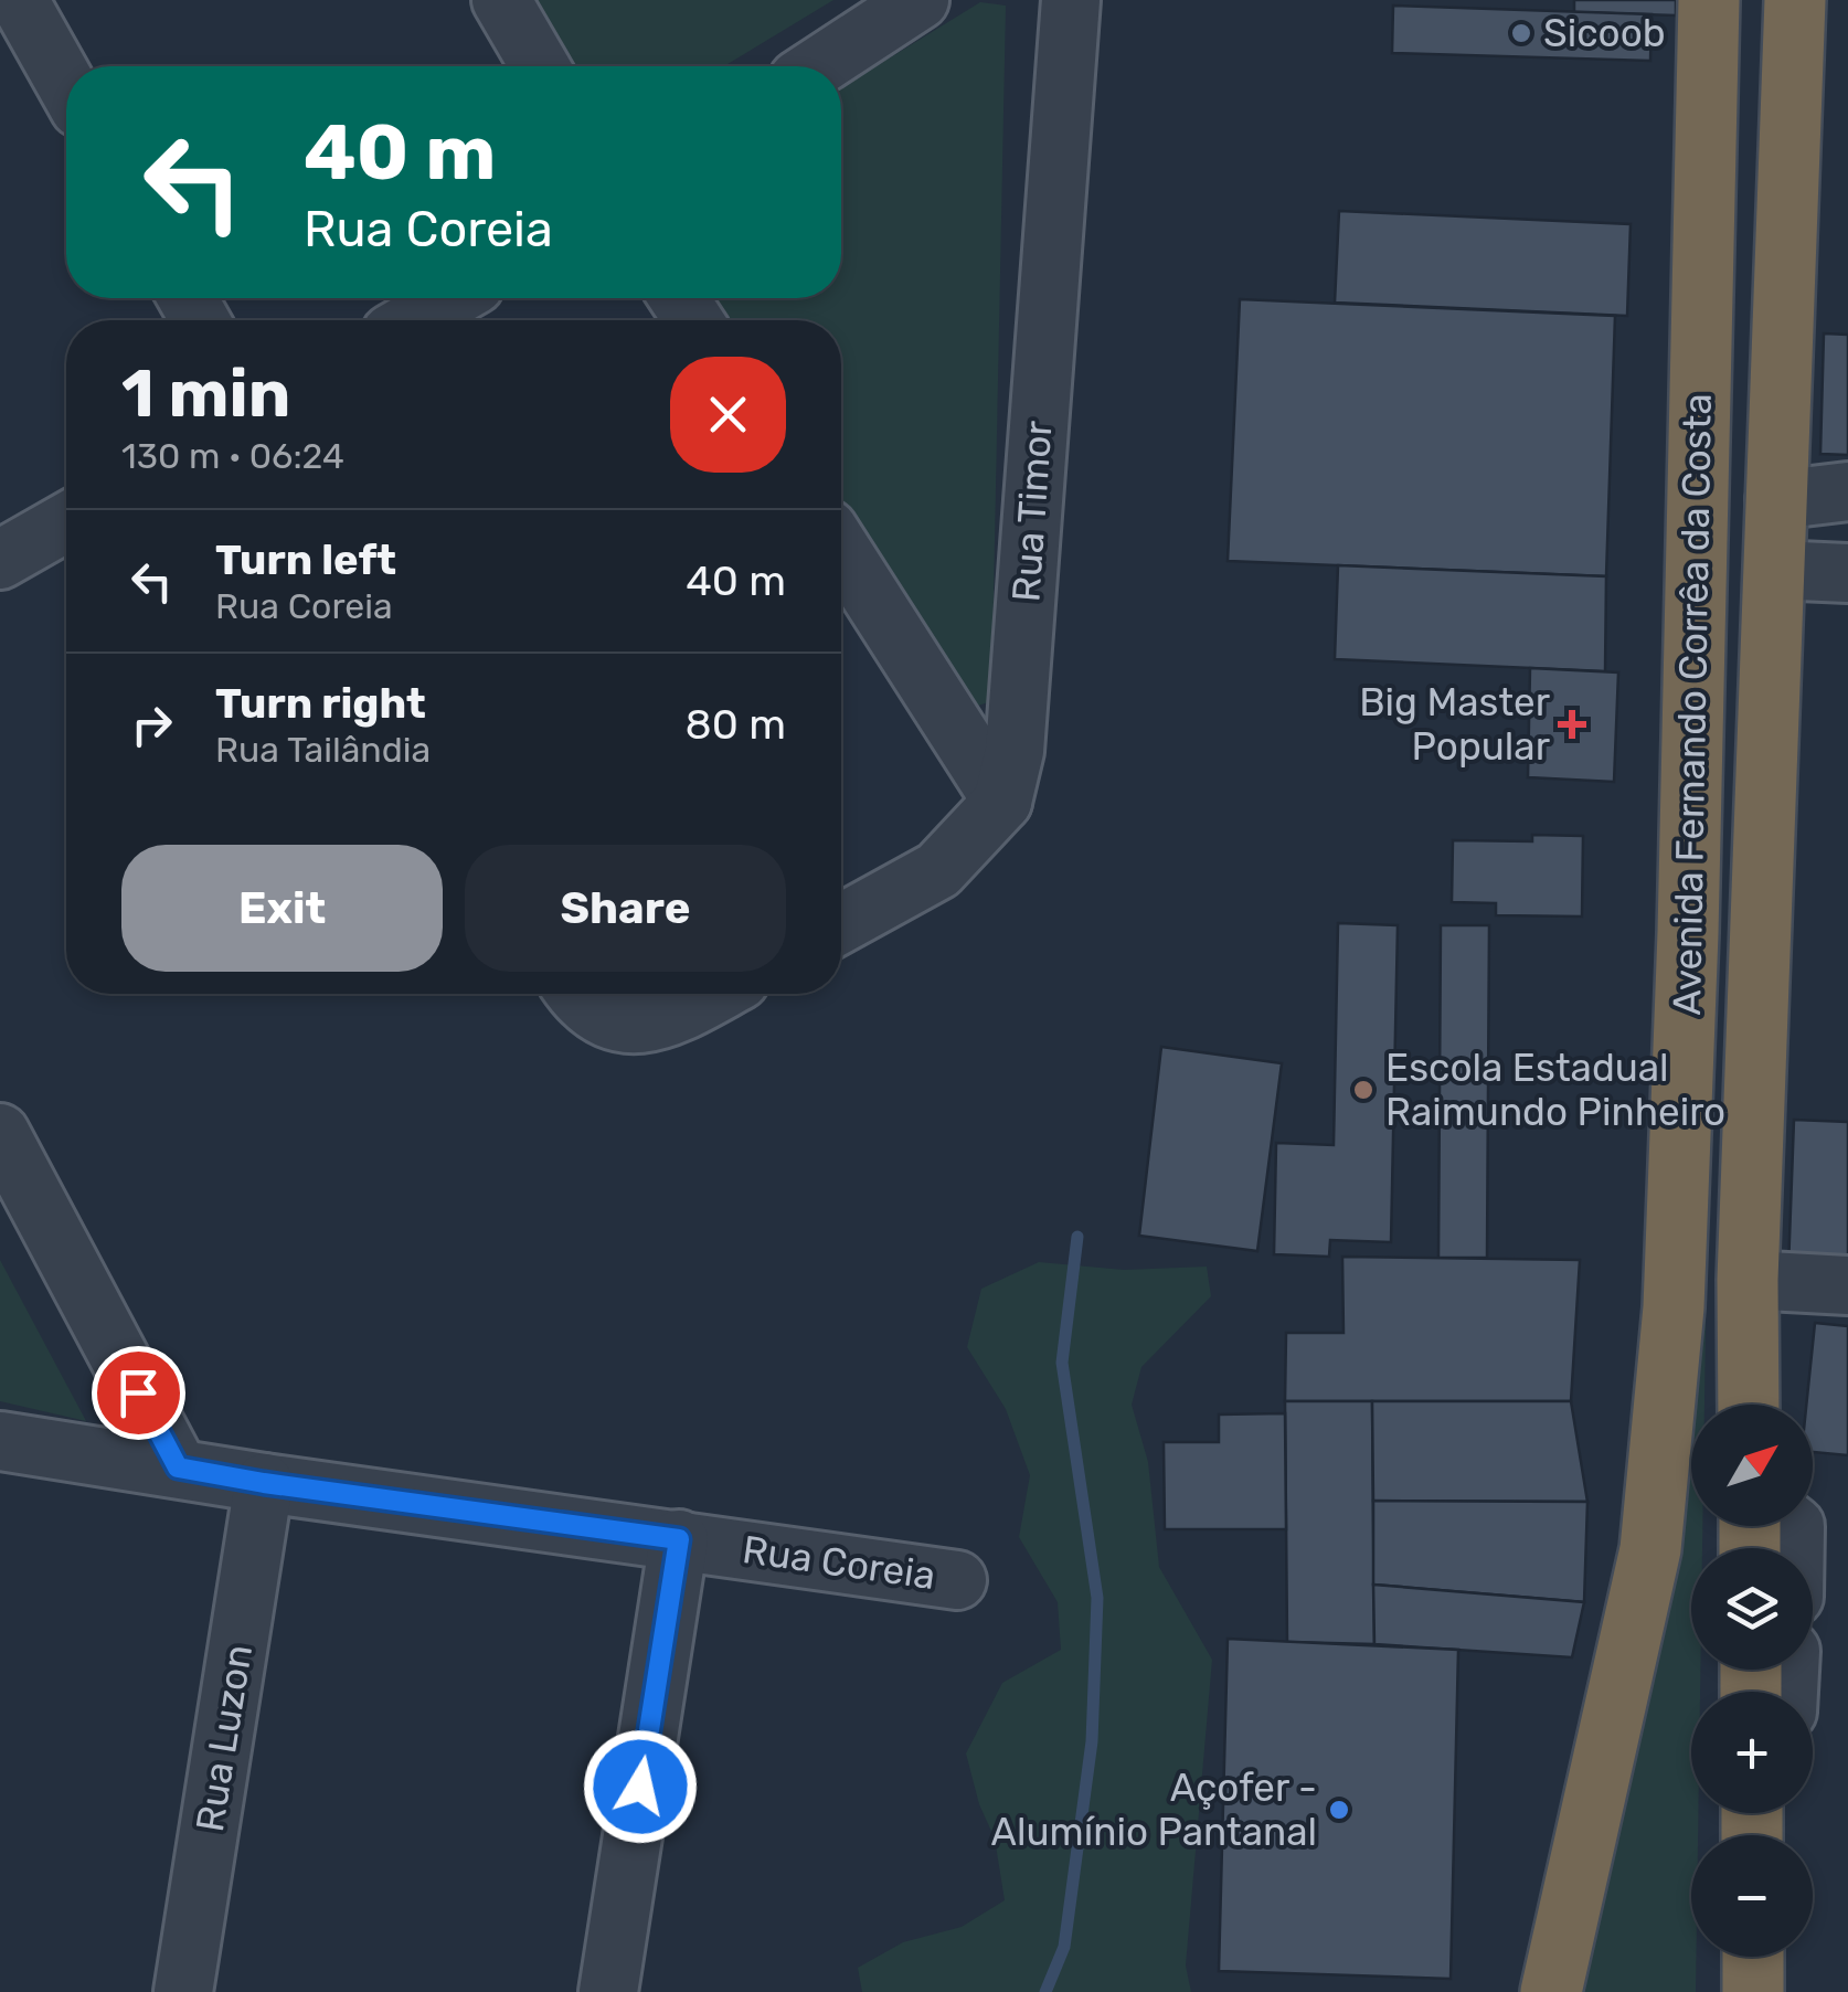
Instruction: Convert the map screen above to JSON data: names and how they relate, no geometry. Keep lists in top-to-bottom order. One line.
{"streets":{"highway":["Avenida Fernando Corrêa da Costa"],"street":["Rua Timor","Rua Coreia","Rua Luzon"]},"crossings":[["Rua Coreia","Rua Luzon"]],"places":{"other":["Sicoob","Escola Estadual Raimundo Pinheiro","Açofer - Alumínio Pantanal"],"health":["Big Master Popular"]},"north":"top right","page":{"turn":["40 m","Rua Coreia"],"heading":["1 min","130 m · 06:24"],"list":[{"name":"Turn left","note":"Rua Coreia","value":"40 m"},{"name":"Turn right","note":"Rua Tailândia","value":"80 m"}],"buttons":["Exit","Share"],"map_buttons":["+","−"]}}
